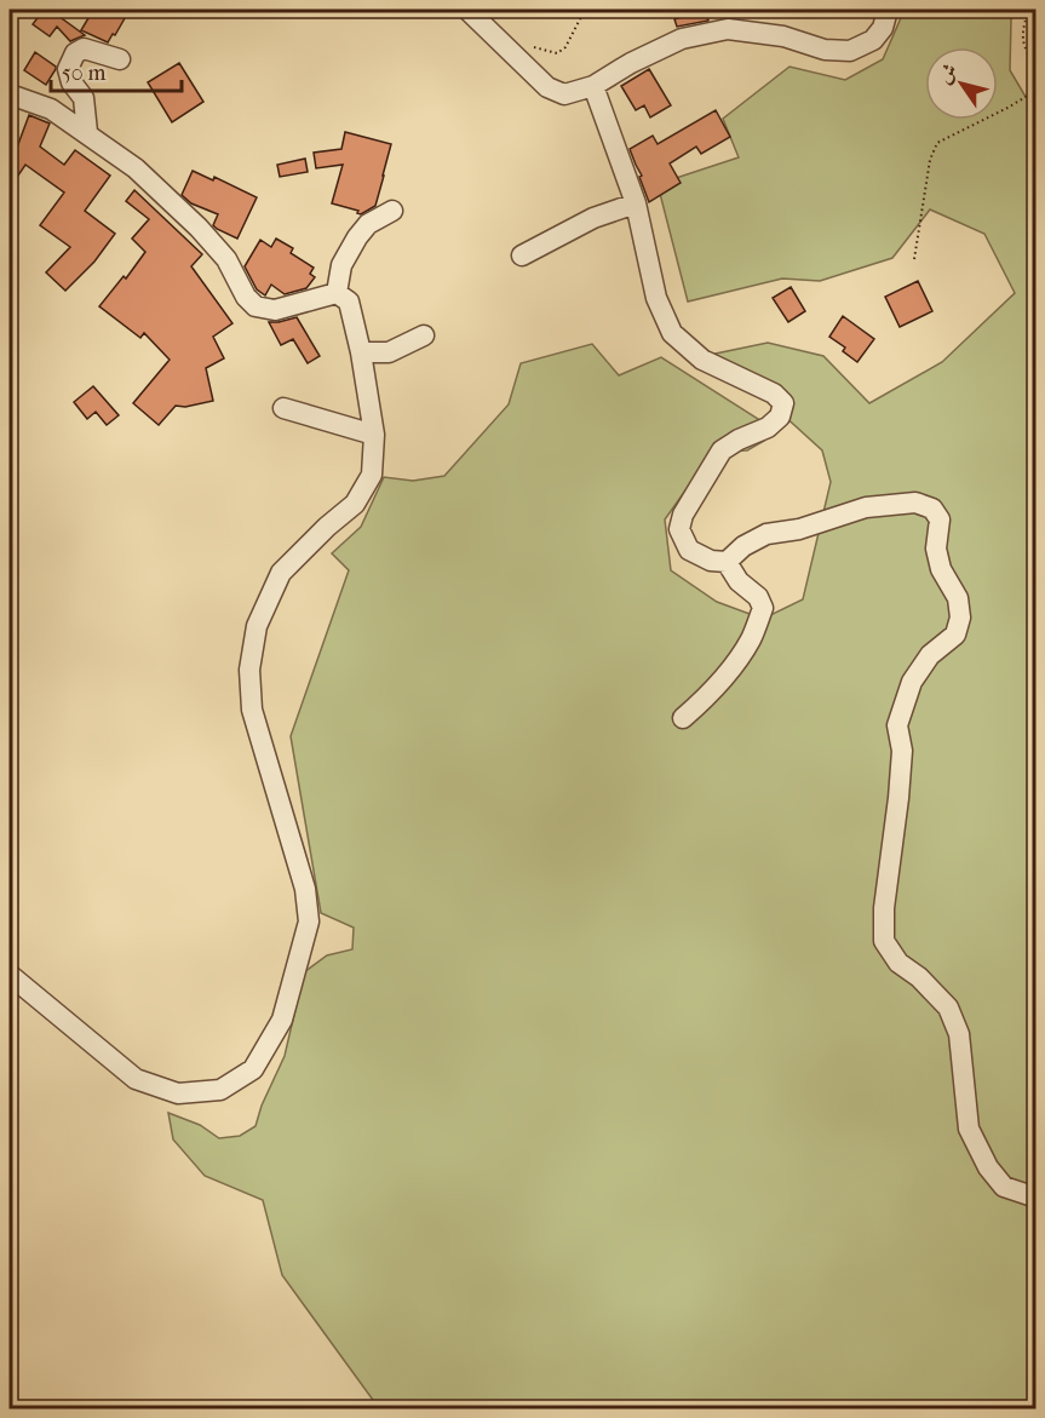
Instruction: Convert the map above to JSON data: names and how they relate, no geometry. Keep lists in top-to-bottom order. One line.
{"scale_bar":"50 m","north":"top left"}
